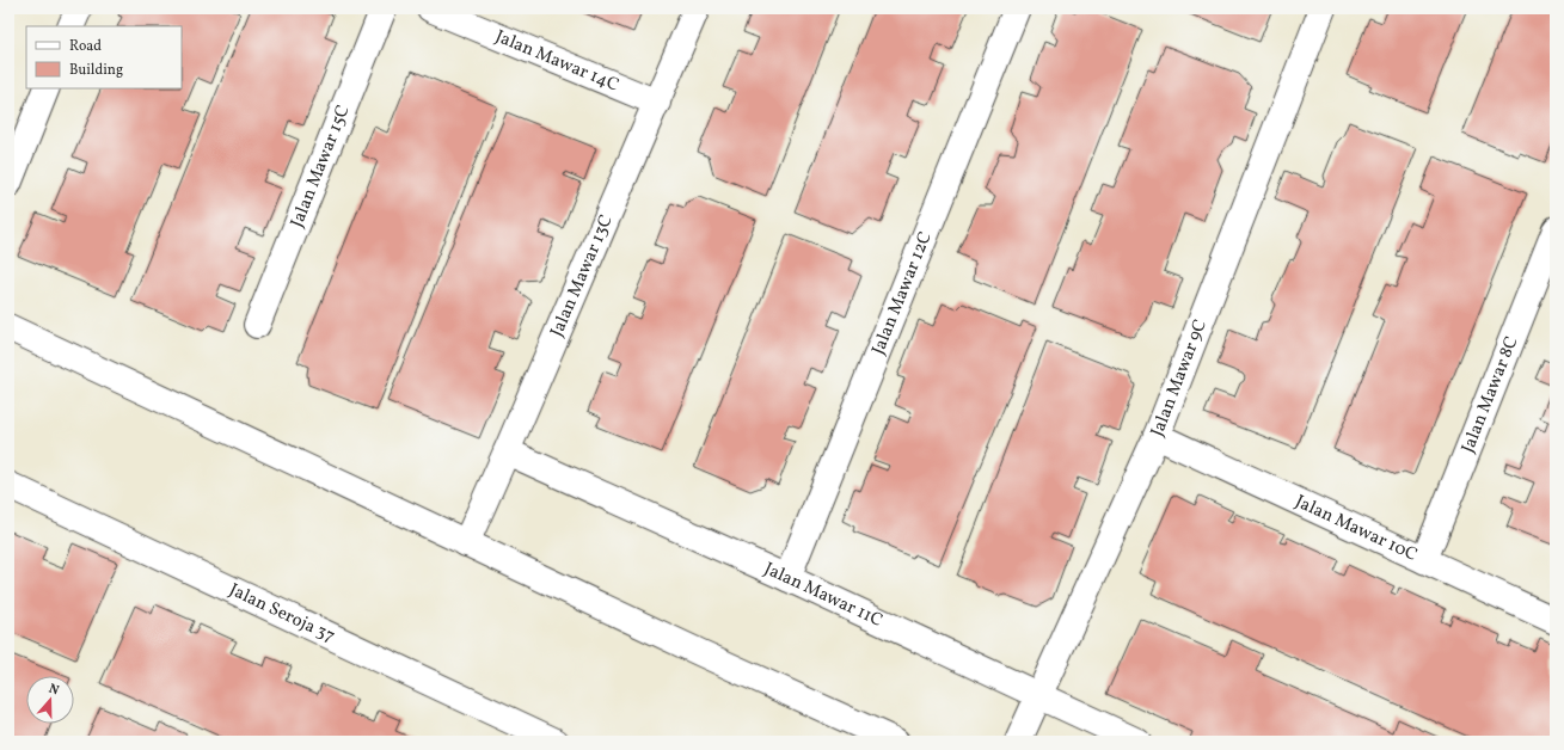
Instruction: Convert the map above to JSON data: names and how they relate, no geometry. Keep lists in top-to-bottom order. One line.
{"streets":{"street":["Jalan Mawar 14C","Jalan Mawar 15C","Jalan Mawar 13C","Jalan Mawar 12C","Jalan Mawar 9C","Jalan Mawar 8C","Jalan Mawar 10C","Jalan Mawar 11C","Jalan Seroja 37"]},"crossings":[["Jalan Mawar 14C","Jalan Mawar 13C"],["Jalan Mawar 13C","Jalan Mawar 11C"],["Jalan Mawar 12C","Jalan Mawar 11C"],["Jalan Mawar 9C","Jalan Mawar 10C"],["Jalan Mawar 9C","Jalan Mawar 11C"],["Jalan Mawar 8C","Jalan Mawar 10C"]],"legend":["Road","Building"],"north":"top"}
